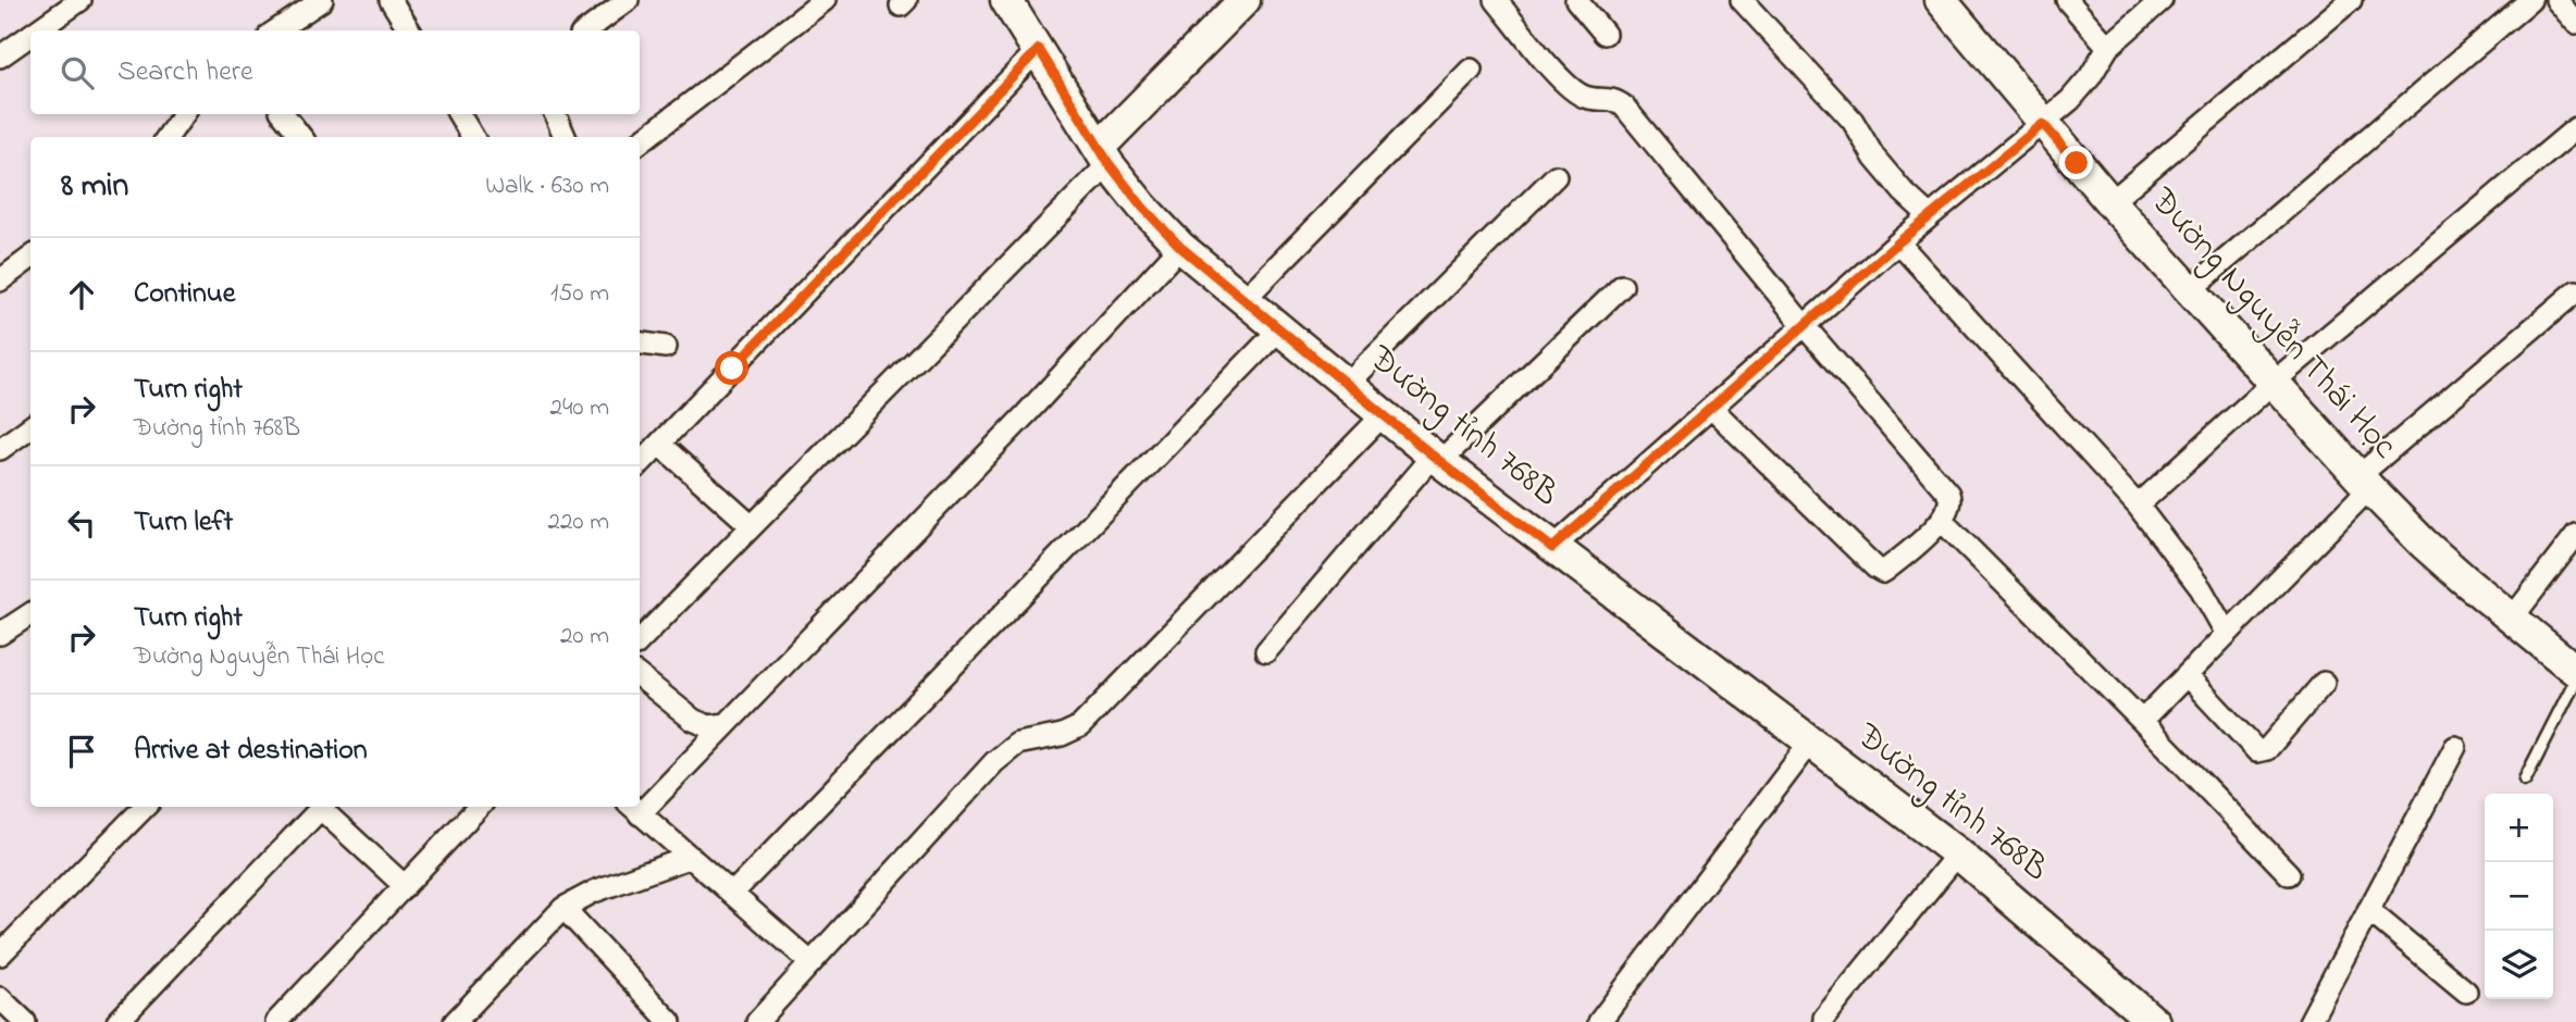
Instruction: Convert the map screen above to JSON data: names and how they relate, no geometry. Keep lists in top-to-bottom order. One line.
{"streets":{"street":["Đường Nguyễn Thái Học","Đường tỉnh 768B"]},"page":{"search":"Search here","heading":["8 min","Walk · 630 m"],"list":[["Continue","150 m"],["Turn right","Đường tỉnh 768B","240 m"],["Turn left","220 m"],["Turn right","Đường Nguyễn Thái Học","20 m"],"Arrive at destination"],"map_buttons":["+","−"]}}
